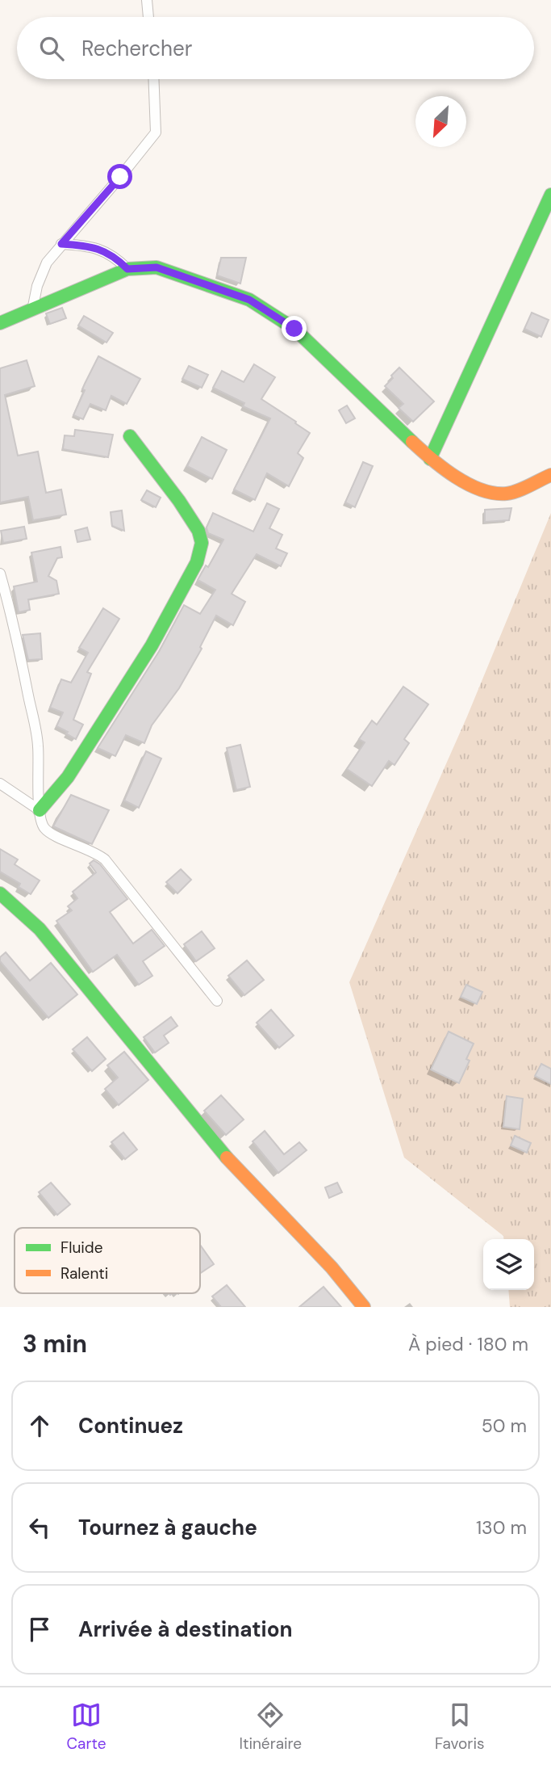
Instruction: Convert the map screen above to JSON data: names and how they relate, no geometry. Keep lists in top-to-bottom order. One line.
{"legend":["Fluide","Ralenti"],"north":"bottom left","page":{"search":"Rechercher","heading":["3 min","À pied · 180 m"],"list":[["Continuez","50 m"],["Tournez à gauche","130 m"],"Arrivée à destination"],"nav":["Carte","Itinéraire","Favoris"]}}
